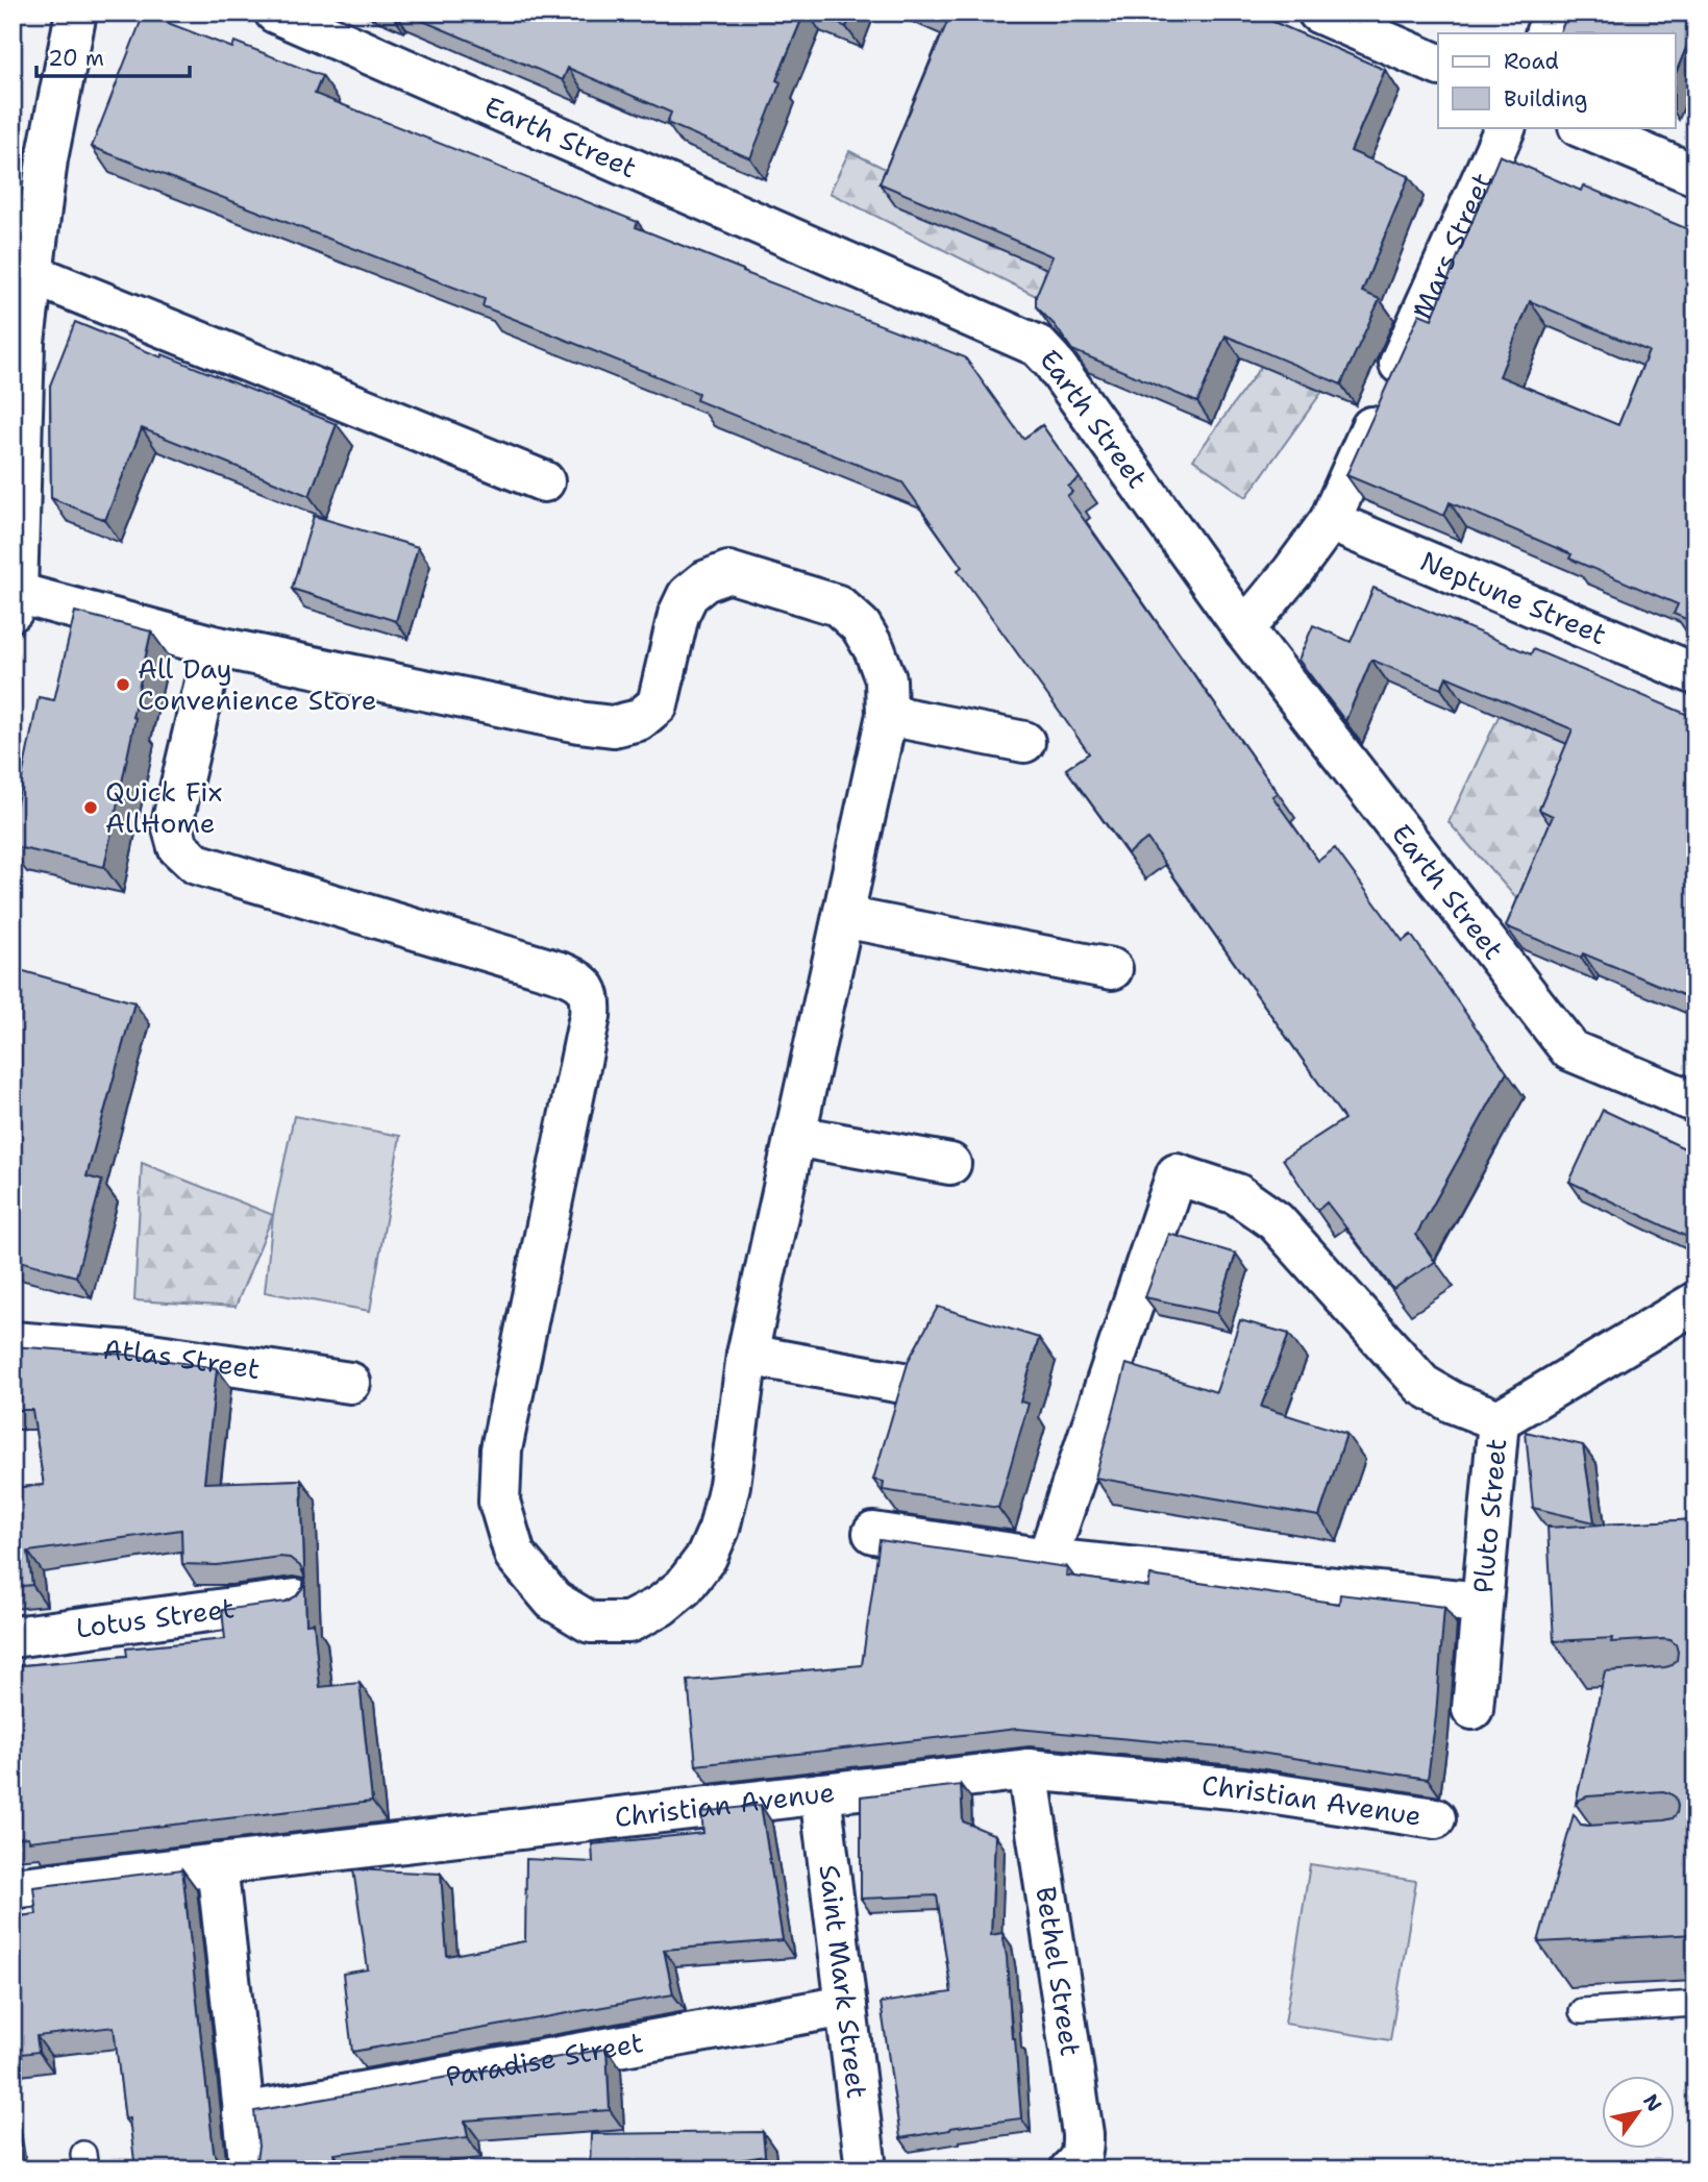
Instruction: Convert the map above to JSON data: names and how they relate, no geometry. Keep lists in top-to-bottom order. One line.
{"streets":{"street":["Earth Street","Mars Street","Neptune Street","Atlas Street","Pluto Street","Lotus Street","Christian Avenue","Bethel Street","Saint Mark Street","Paradise Street"]},"crossings":[["Earth Street","Mars Street"],["Mars Street","Neptune Street"],["Christian Avenue","Bethel Street"],["Christian Avenue","Saint Mark Street"],["Saint Mark Street","Paradise Street"]],"places":["All Day Convenience Store","Quick Fix AllHome"],"legend":["Road","Building"],"scale_bar":"20 m","north":"top right"}
